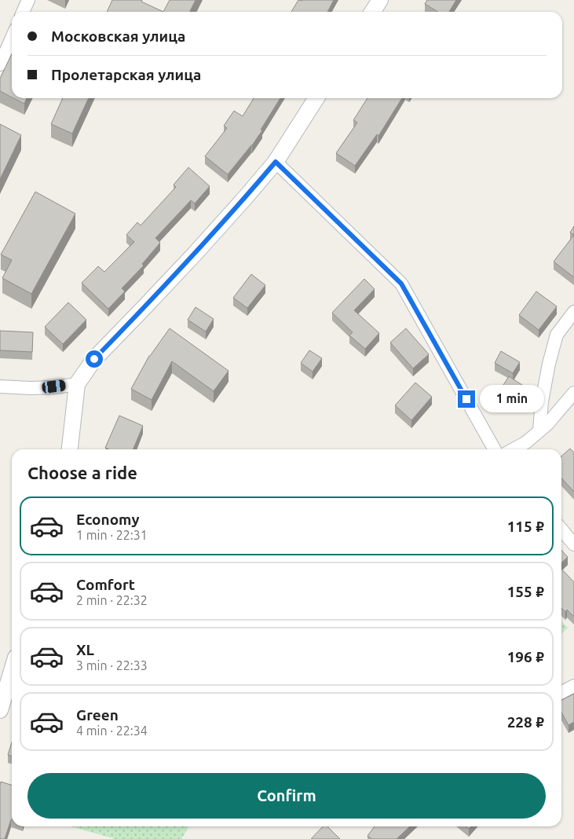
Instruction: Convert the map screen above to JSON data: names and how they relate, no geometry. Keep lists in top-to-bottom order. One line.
{"page":{"banner":["Московская улица","Пролетарская улица"],"bubble":"1 min","heading":"Choose a ride","list":[{"name":"Economy","note":"1 min · 22:31","value":"115 ₽"},{"name":"Comfort","note":"2 min · 22:32","value":"155 ₽"},{"name":"XL","note":"3 min · 22:33","value":"196 ₽"},{"name":"Green","note":"4 min · 22:34","value":"228 ₽"}],"buttons":"Confirm"}}
